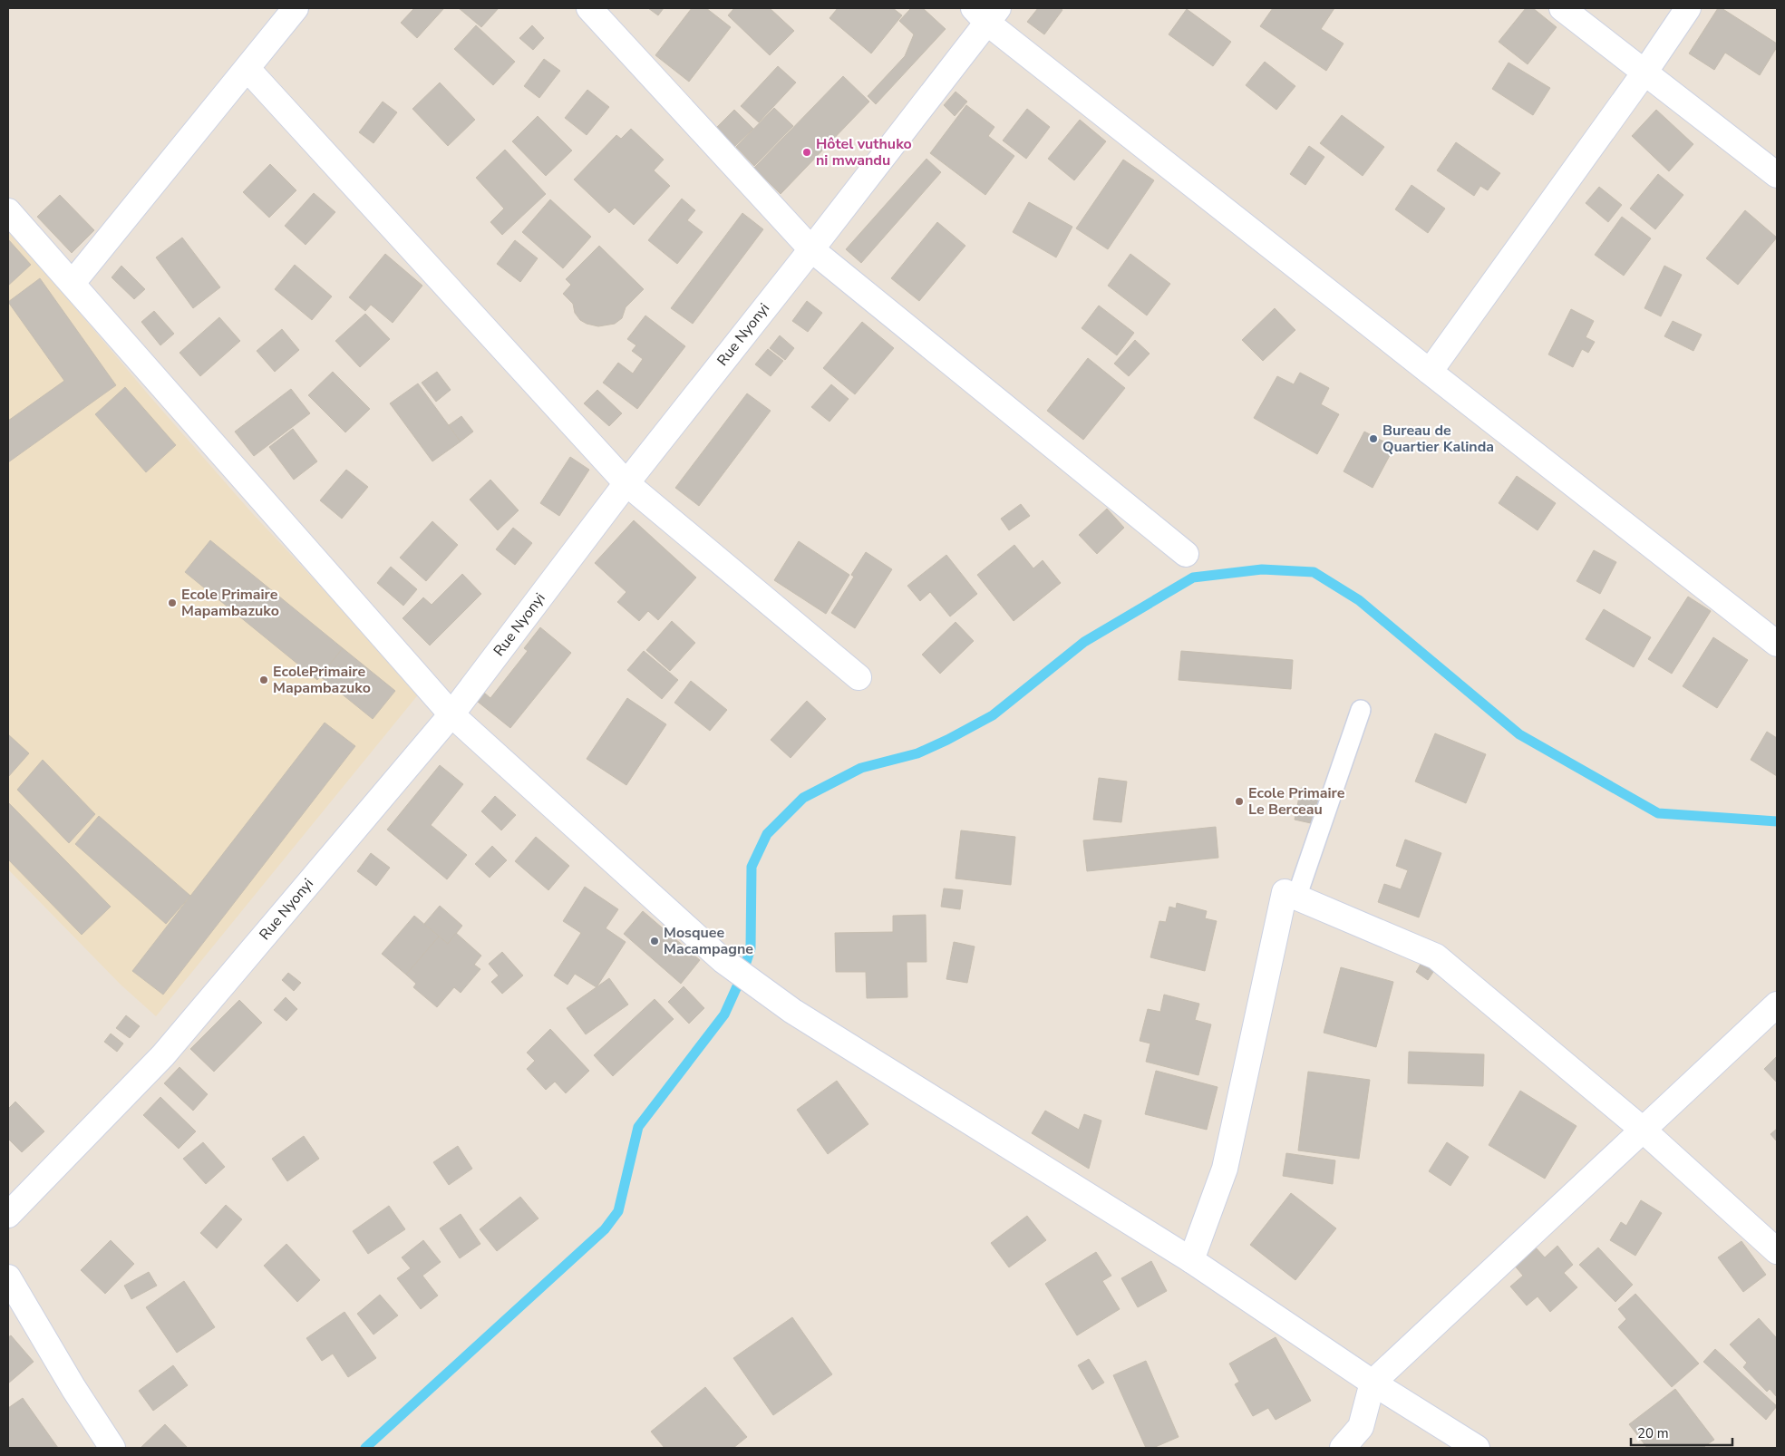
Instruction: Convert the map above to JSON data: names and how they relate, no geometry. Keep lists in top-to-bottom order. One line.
{"streets":{"street":["Rue Nyonyi"]},"places":["Hôtel vuthuko ni mwandu","Bureau de Quartier Kalinda","Ecole Primaire Mapambazuko","EcolePrimaire Mapambazuko","Ecole Primaire Le Berceau","Mosquee Macampagne"],"scale_bar":"20 m"}
